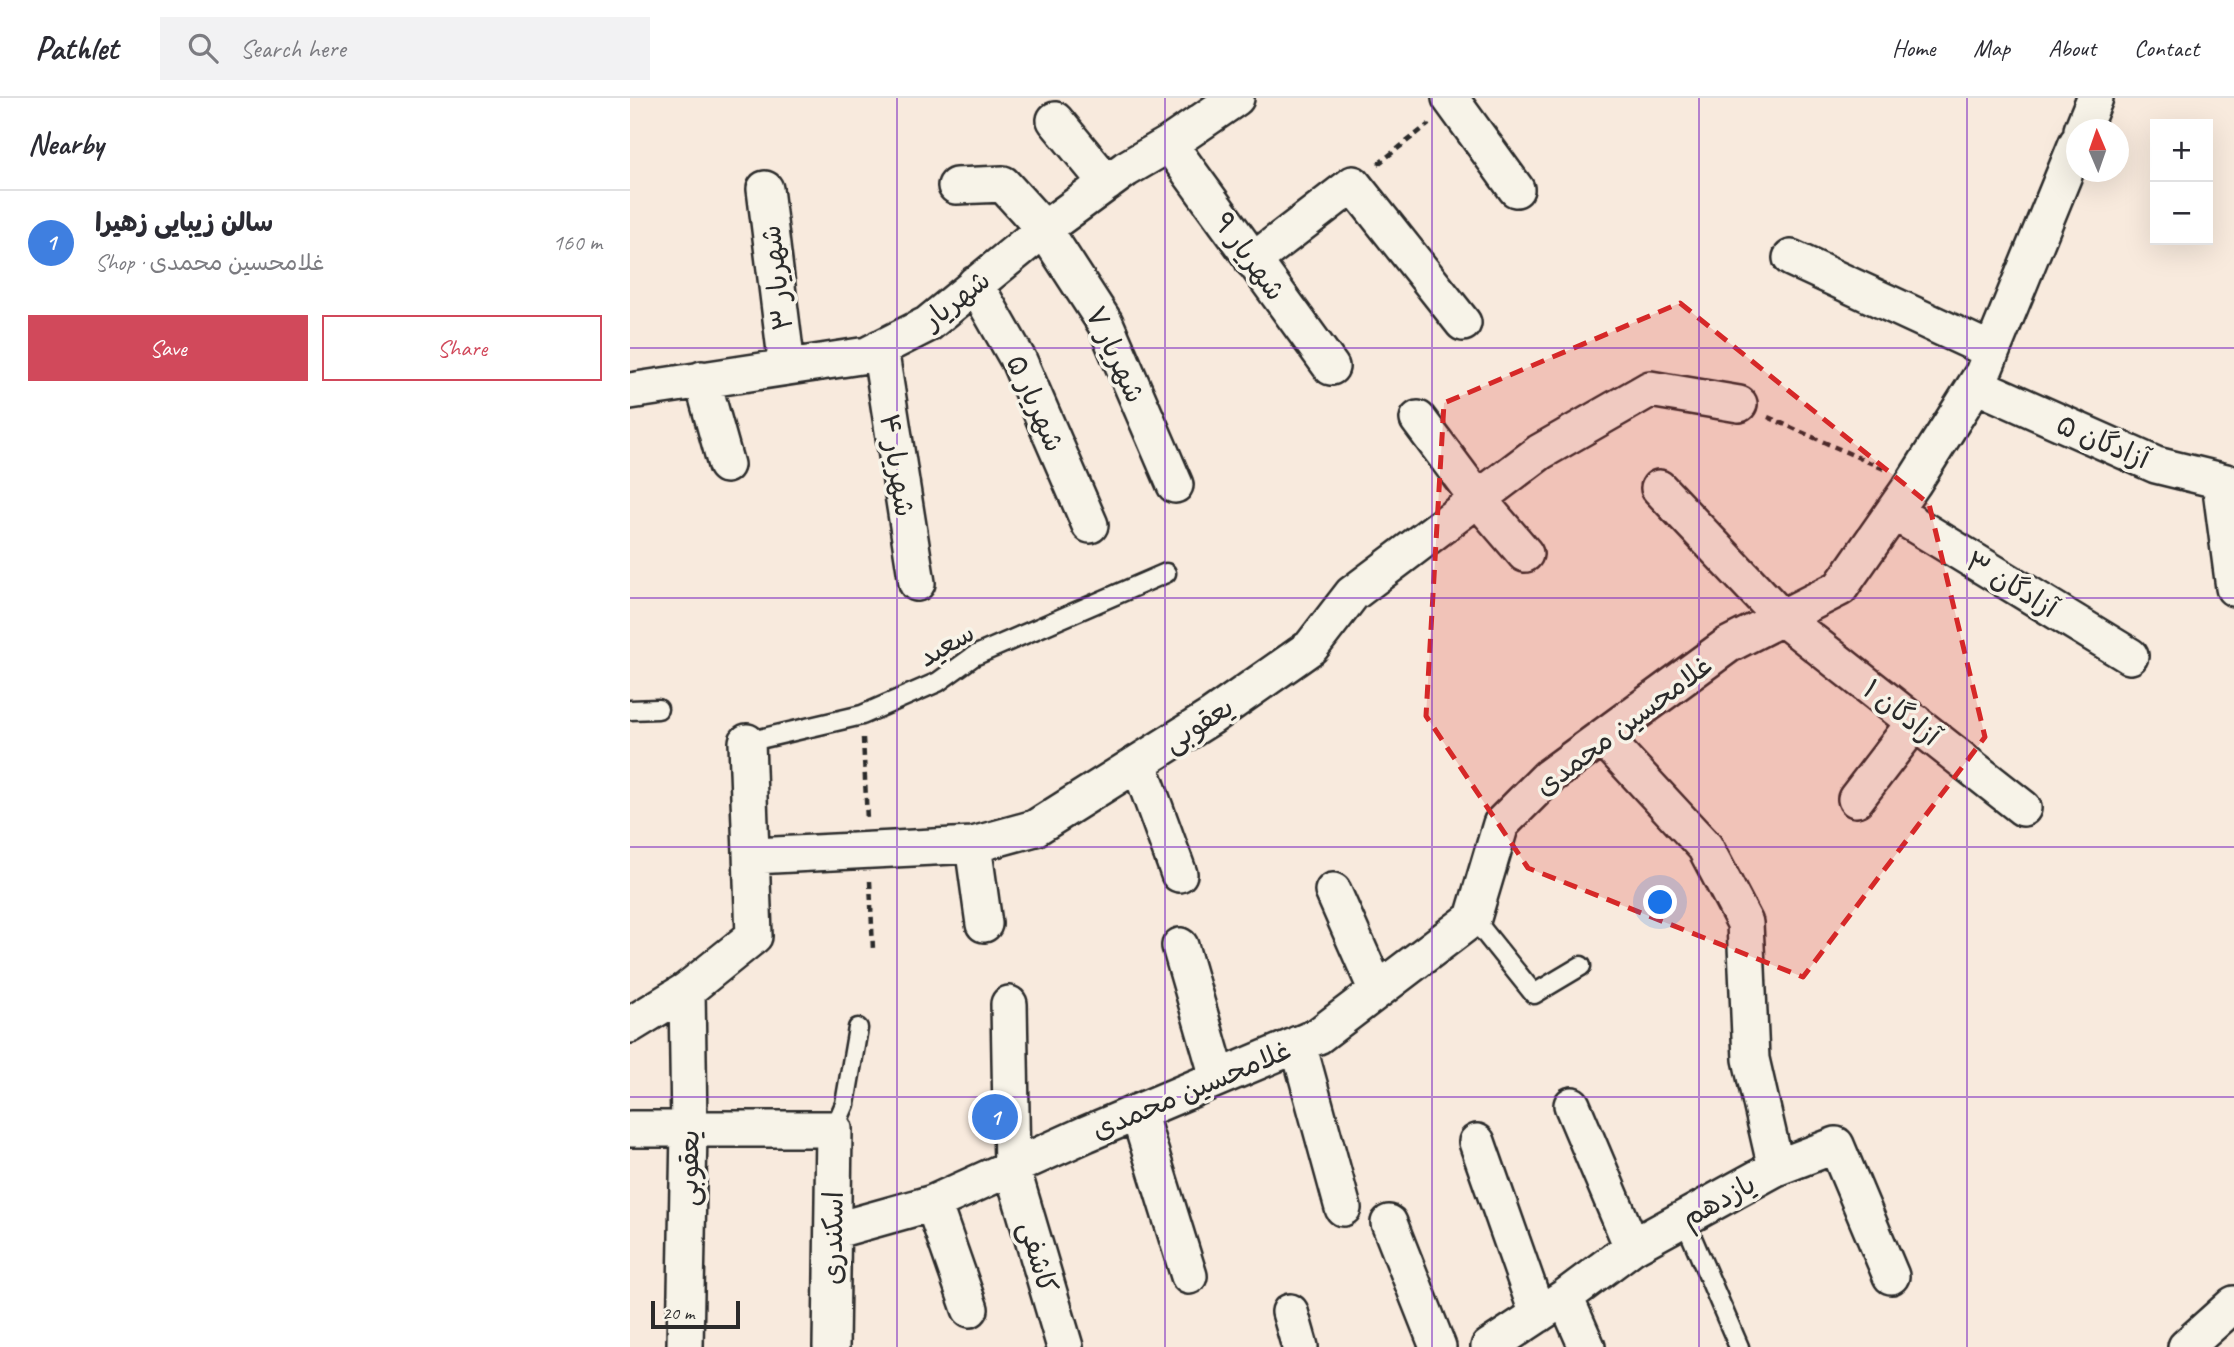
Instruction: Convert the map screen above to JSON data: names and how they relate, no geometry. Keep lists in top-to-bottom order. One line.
{"streets":{"street":["شهریار ۹","شهریار ۳","شهریار","شهریار ۷","شهریار ۵","آزادگان ۵","شهریار ۴","آزادگان ۳","آزادگان ۱","یعقوبی","غلامحسین محمدی","یازدهم","اسکندری","کاشفی"],"lane":["سعید"]},"crossings":[["شهریار ۹","شهریار"],["شهریار ۳","شهریار"],["شهریار","شهریار ۷"],["شهریار","شهریار ۵"],["شهریار","شهریار ۴"],["آزادگان ۵","غلامحسین محمدی"],["آزادگان ۳","غلامحسین محمدی"],["آزادگان ۱","غلامحسین محمدی"],["غلامحسین محمدی","اسکندری"],["غلامحسین محمدی","کاشفی"]],"scale_bar":"20 m","north":"top","page":{"header":"Pathlet","search":"Search here","nav":["Home","Map","About","Contact"],"heading":"Nearby","map_buttons":["+","−"],"list":[{"mark":"1","name":"سالن زیبایی زهیرا","note":"Shop · غلامحسین محمدی","value":"160 m"}],"buttons":["Save","Share"],"pins":"1","scale":"20 m"}}
